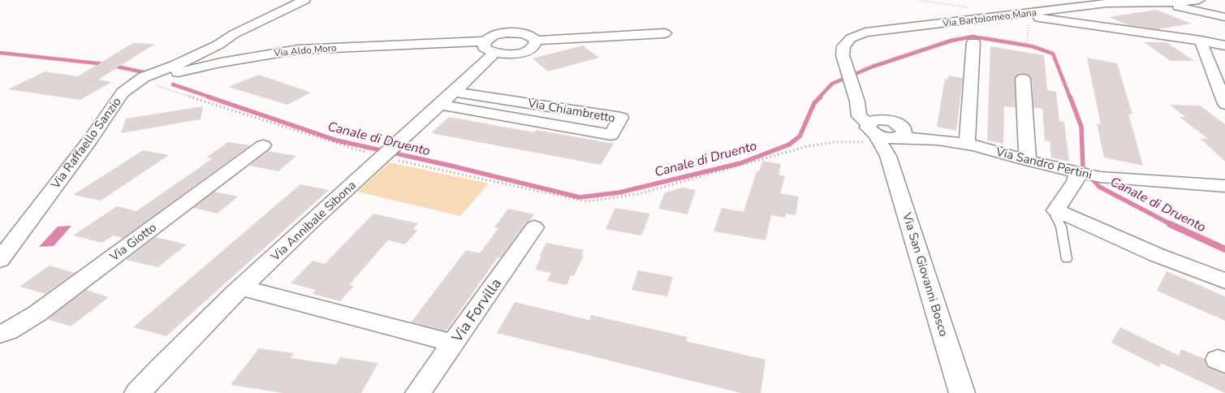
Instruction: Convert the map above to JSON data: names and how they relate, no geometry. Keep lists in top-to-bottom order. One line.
{"streets":{"street":["Via Bartolomeo Mana","Via Aldo Moro","Via Chiambretto","Via Raffaello Sanzio","Via Sandro Pertini","Via Annibale Sibona","Via Giotto","Via San Giovanni Bosco","Via Forvilla"]},"crossings":[["Via Bartolomeo Mana","Via Sandro Pertini"],["Via Bartolomeo Mana","Via San Giovanni Bosco"],["Via Aldo Moro","Via Raffaello Sanzio"],["Via Chiambretto","Via Annibale Sibona"],["Via Sandro Pertini","Via San Giovanni Bosco"]],"water":["Canale di Druento"]}
